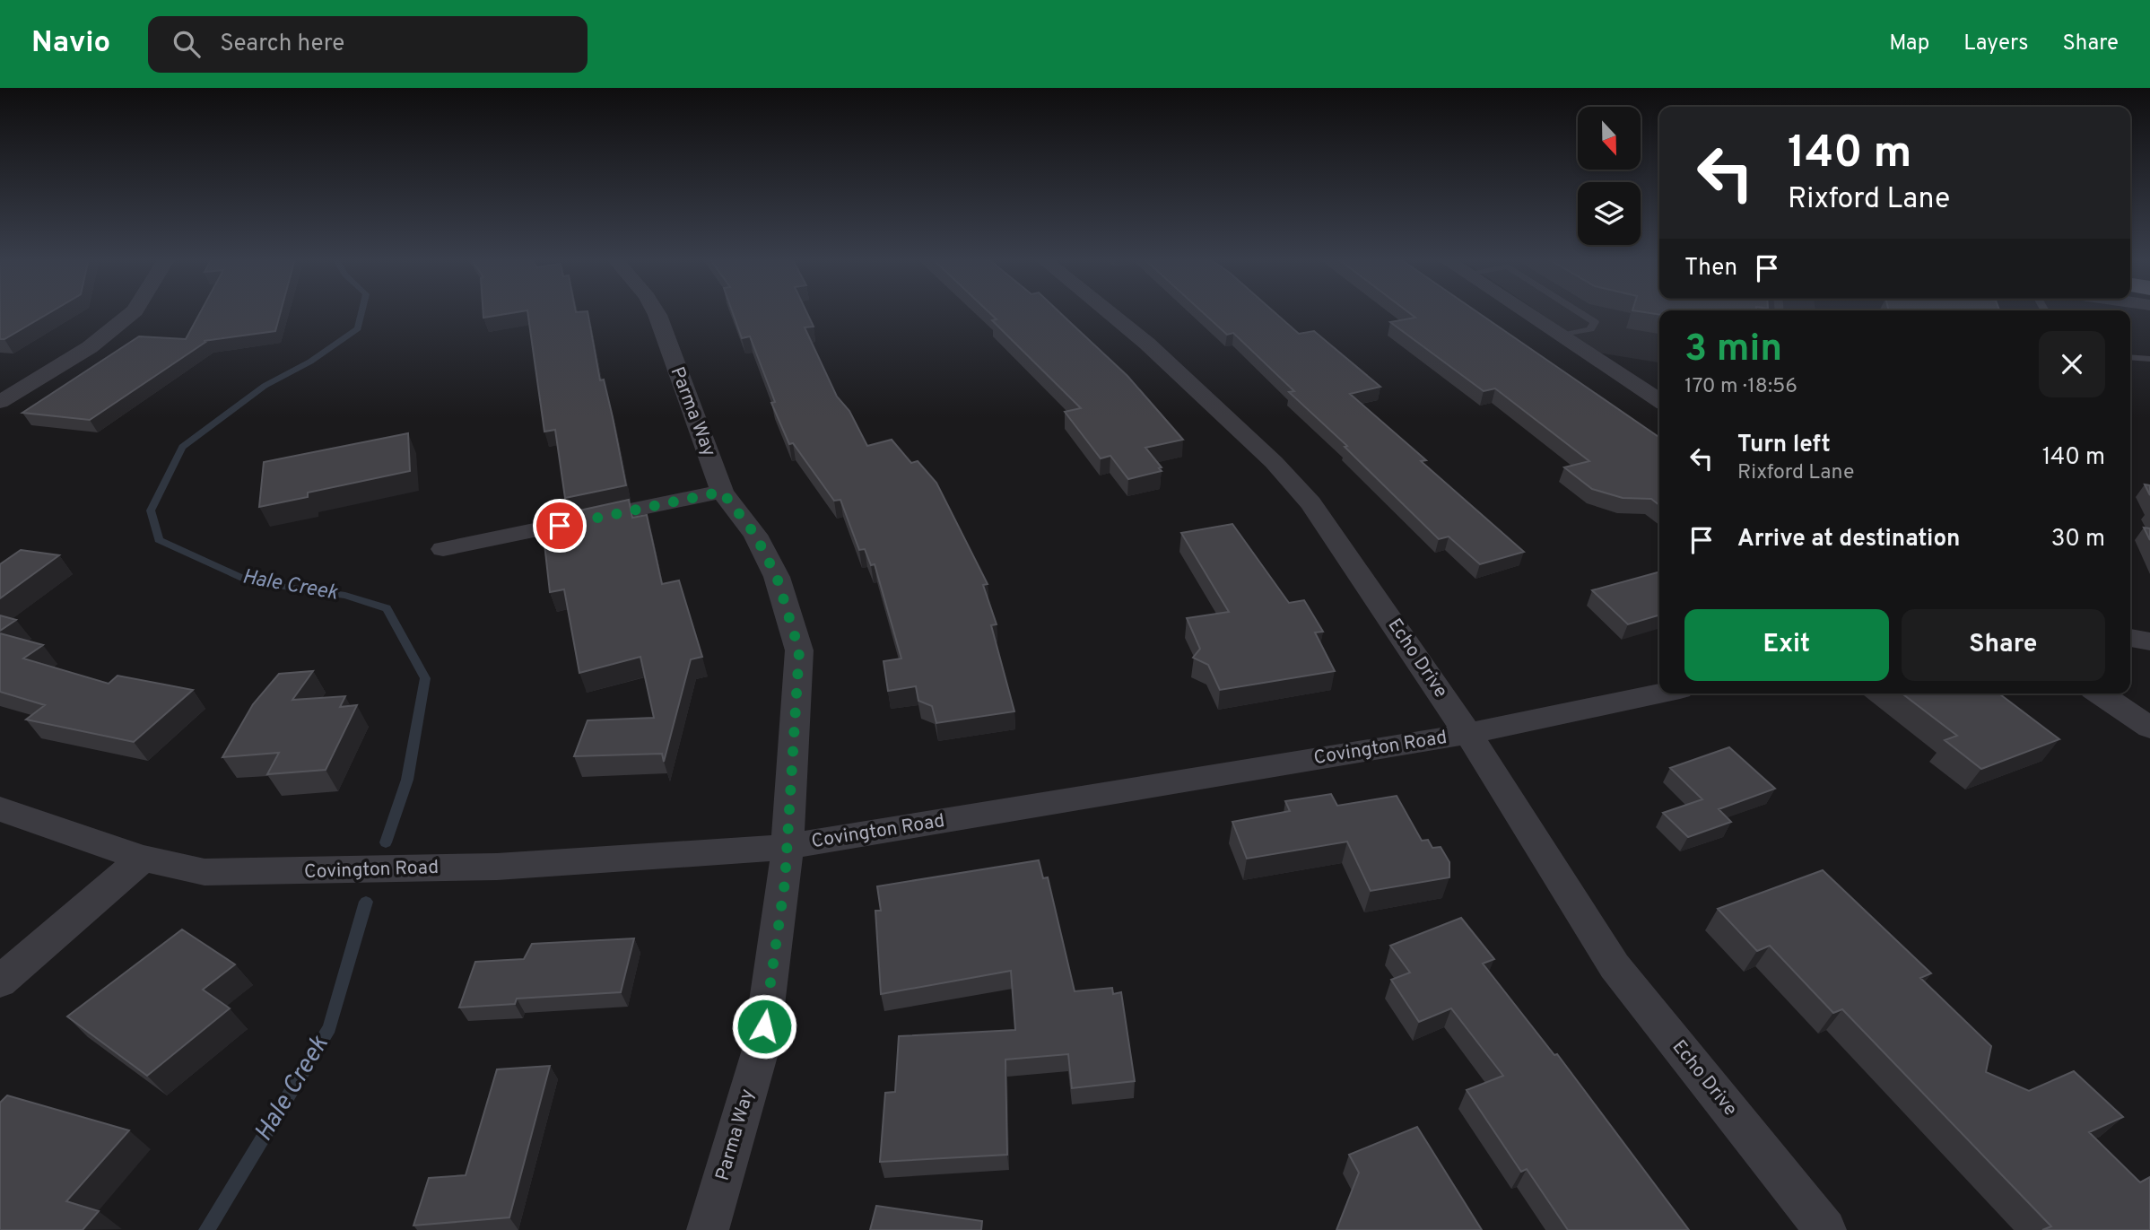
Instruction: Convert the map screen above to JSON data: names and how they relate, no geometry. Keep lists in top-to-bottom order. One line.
{"streets":{"street":["Parma Way","Echo Drive","Covington Road"]},"crossings":[["Parma Way","Covington Road"],["Echo Drive","Covington Road"]],"water":["Hale Creek"],"north":"bottom","page":{"header":"Navio","search":"Search here","nav":["Map","Layers","Share"],"turn":["140 m","Rixford Lane"],"then":"Then","heading":["3 min","170 m · 18:56"],"list":[{"name":"Turn left","note":"Rixford Lane","value":"140 m"},{"name":"Arrive at destination","value":"30 m"}],"buttons":["Exit","Share"]}}
